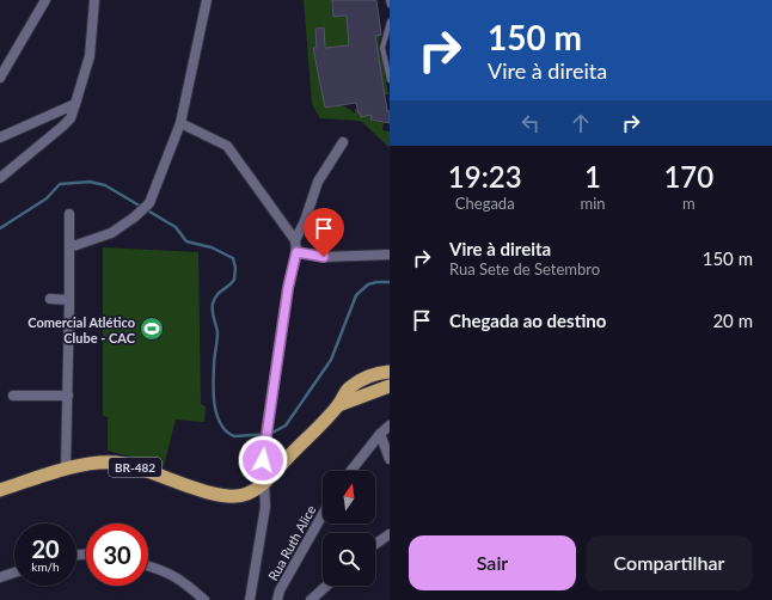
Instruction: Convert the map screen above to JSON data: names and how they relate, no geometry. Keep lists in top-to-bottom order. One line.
{"streets":{"highway":["BR-482"],"street":["Rua Ruth Alice"]},"places":{"sports":["Comercial Atlético Clube - CAC"]},"north":"top","page":{"turn":["150 m","Vire à direita"],"eta":["19:23","Chegada","1","min","170","m"],"list":[{"name":"Vire à direita","note":"Rua Sete de Setembro","value":"150 m"},{"name":"Chegada ao destino","value":"20 m"}],"speed":"20 km/h","limit":"30","buttons":["Sair","Compartilhar"]}}
